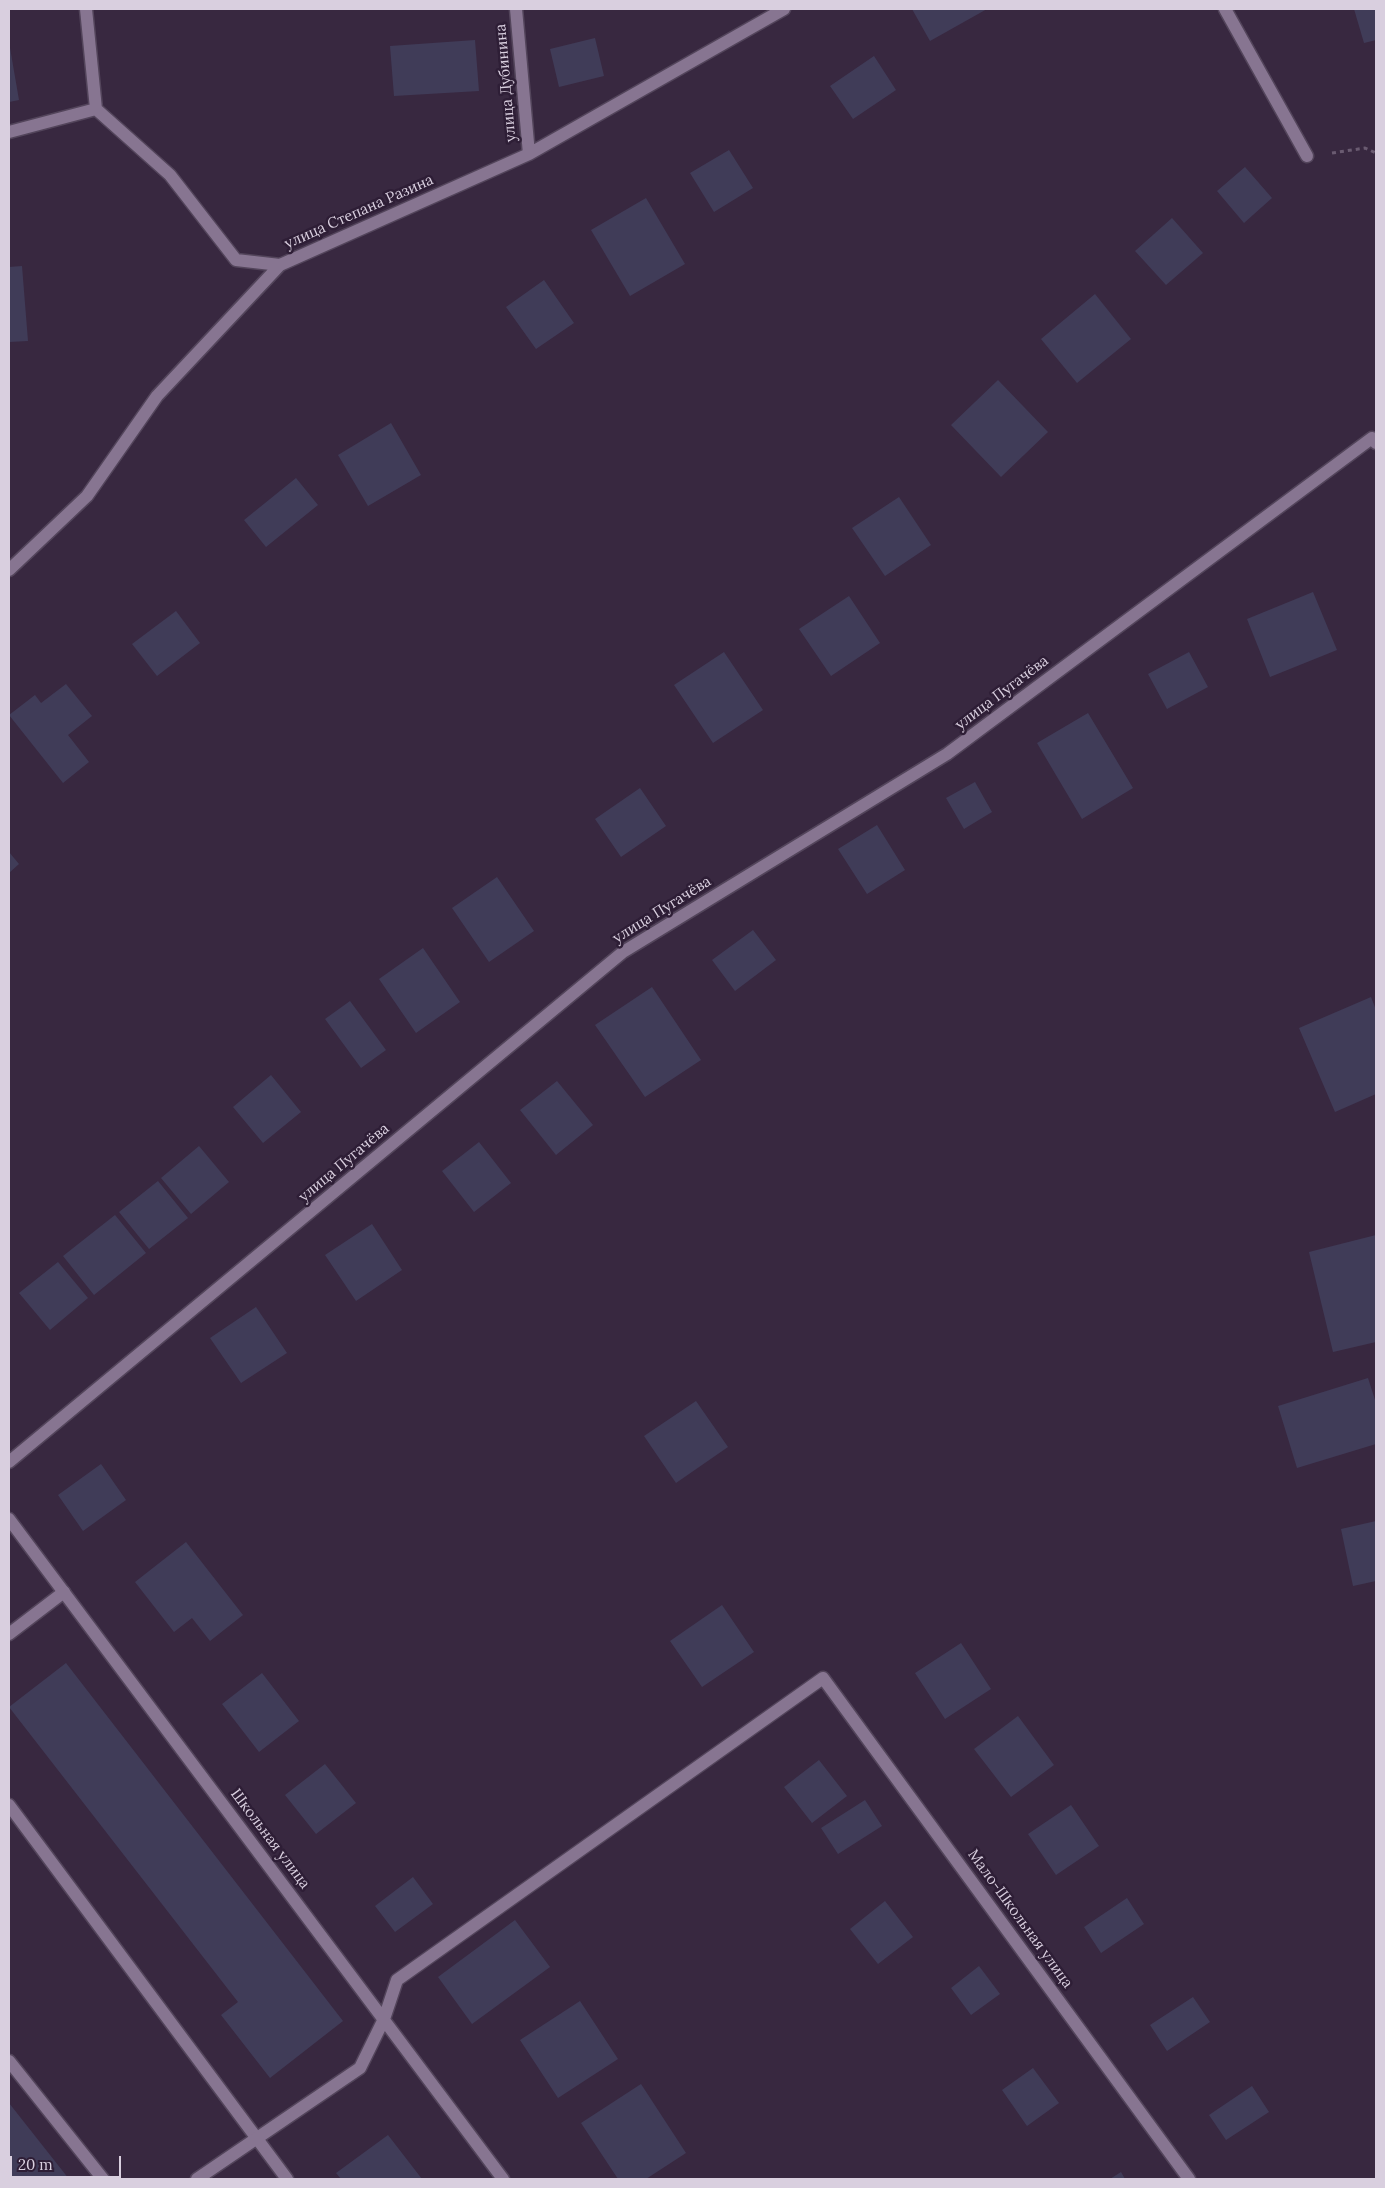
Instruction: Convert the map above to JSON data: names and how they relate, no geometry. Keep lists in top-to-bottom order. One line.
{"streets":{"street":["улица Дубинина","улица Степана Разина","улица Пугачёва","Школьная улица","Мало-Школьная улица"]},"crossings":[["улица Дубинина","улица Степана Разина"],["Школьная улица","Мало-Школьная улица"]],"scale_bar":"20 m"}
